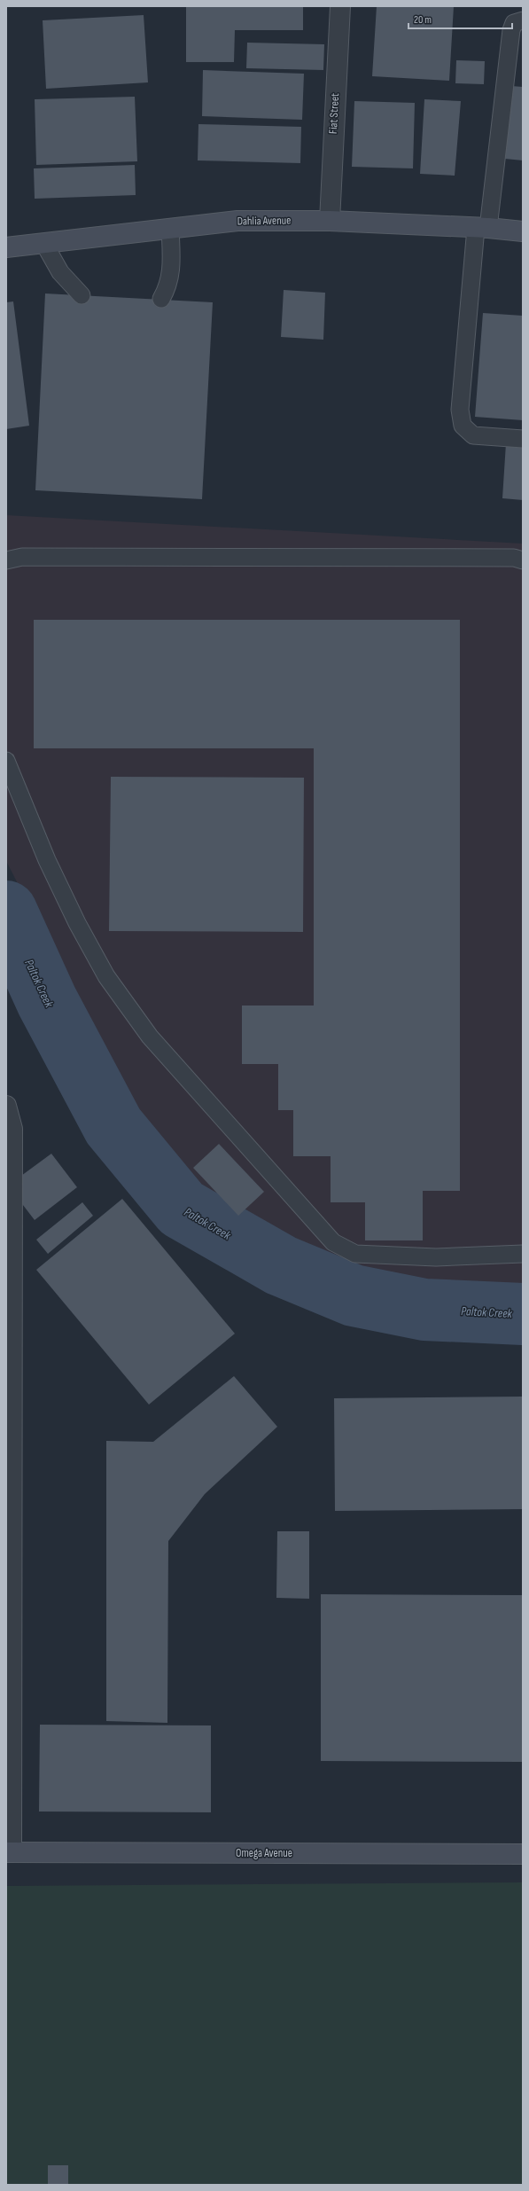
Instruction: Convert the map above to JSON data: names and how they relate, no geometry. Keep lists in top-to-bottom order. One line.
{"streets":{"street":["Fiat Street","Dahlia Avenue","Omega Avenue"]},"crossings":[["Fiat Street","Dahlia Avenue"]],"water":["Paltok Creek"],"scale_bar":"20 m"}
